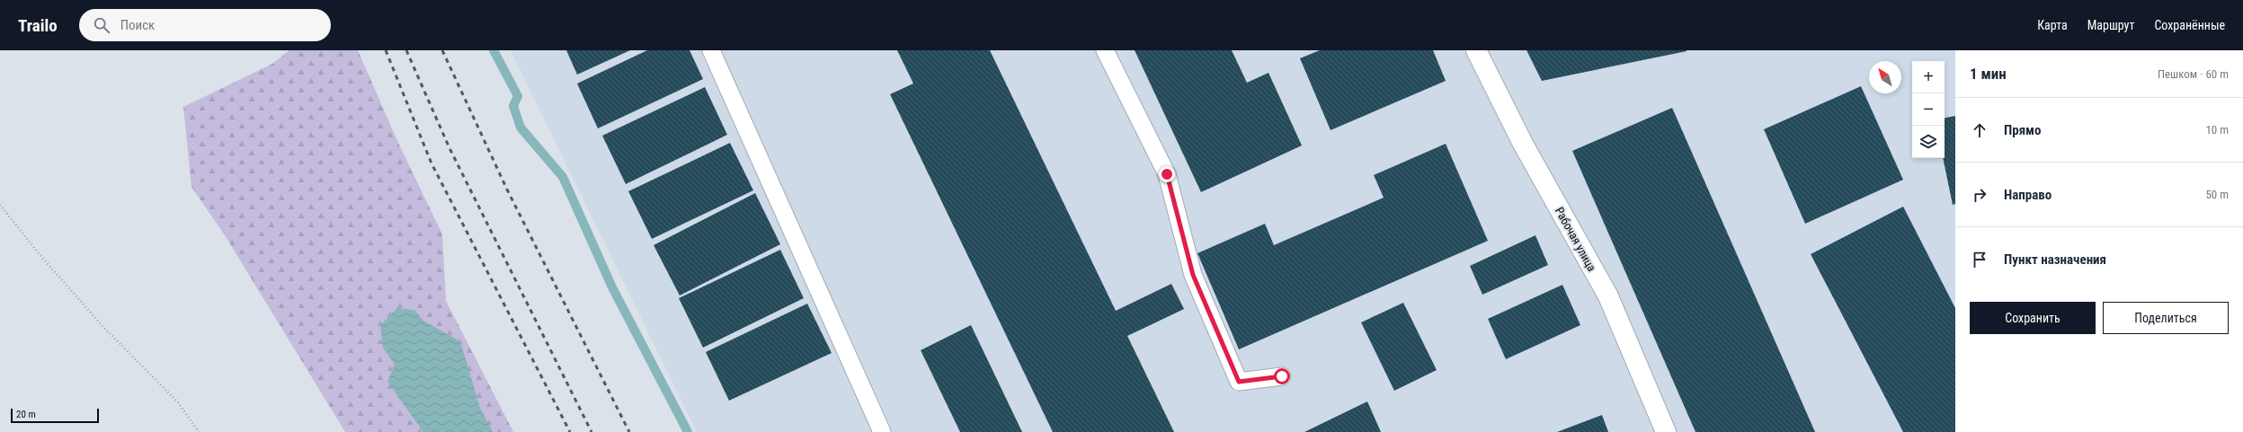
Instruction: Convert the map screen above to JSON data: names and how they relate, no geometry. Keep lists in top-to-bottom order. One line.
{"streets":{"street":["Рабочая улица"]},"scale_bar":"20 m","north":"top left","page":{"header":"Trailo","search":"Поиск","nav":["Карта","Маршрут","Сохранённые"],"heading":["1 мин","Пешком · 60 m"],"map_buttons":["+","−"],"list":[["Прямо","10 m"],["Направо","50 m"],"Пункт назначения"],"buttons":["Сохранить","Поделиться"],"scale":"20 m"}}
